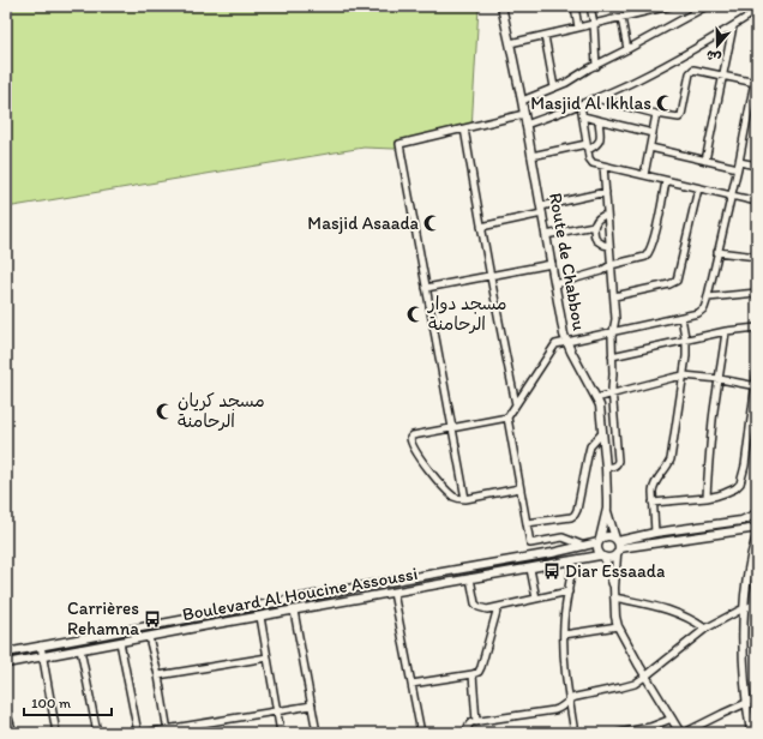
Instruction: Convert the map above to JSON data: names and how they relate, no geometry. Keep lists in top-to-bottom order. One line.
{"streets":{"street":["Route de Chabbou","Boulevard Al Houcine Assoussi"]},"crossings":[["Route de Chabbou","Boulevard Al Houcine Assoussi"]],"places":{"mosque":["Masjid Al Ikhlas","Masjid Asaada","مسجد دوار الرحامنة","مسجد كريان الرحامنة"],"bus stop":["Diar Essaada","Carrières Rehamna"]},"scale_bar":"100 m","north":"bottom"}
